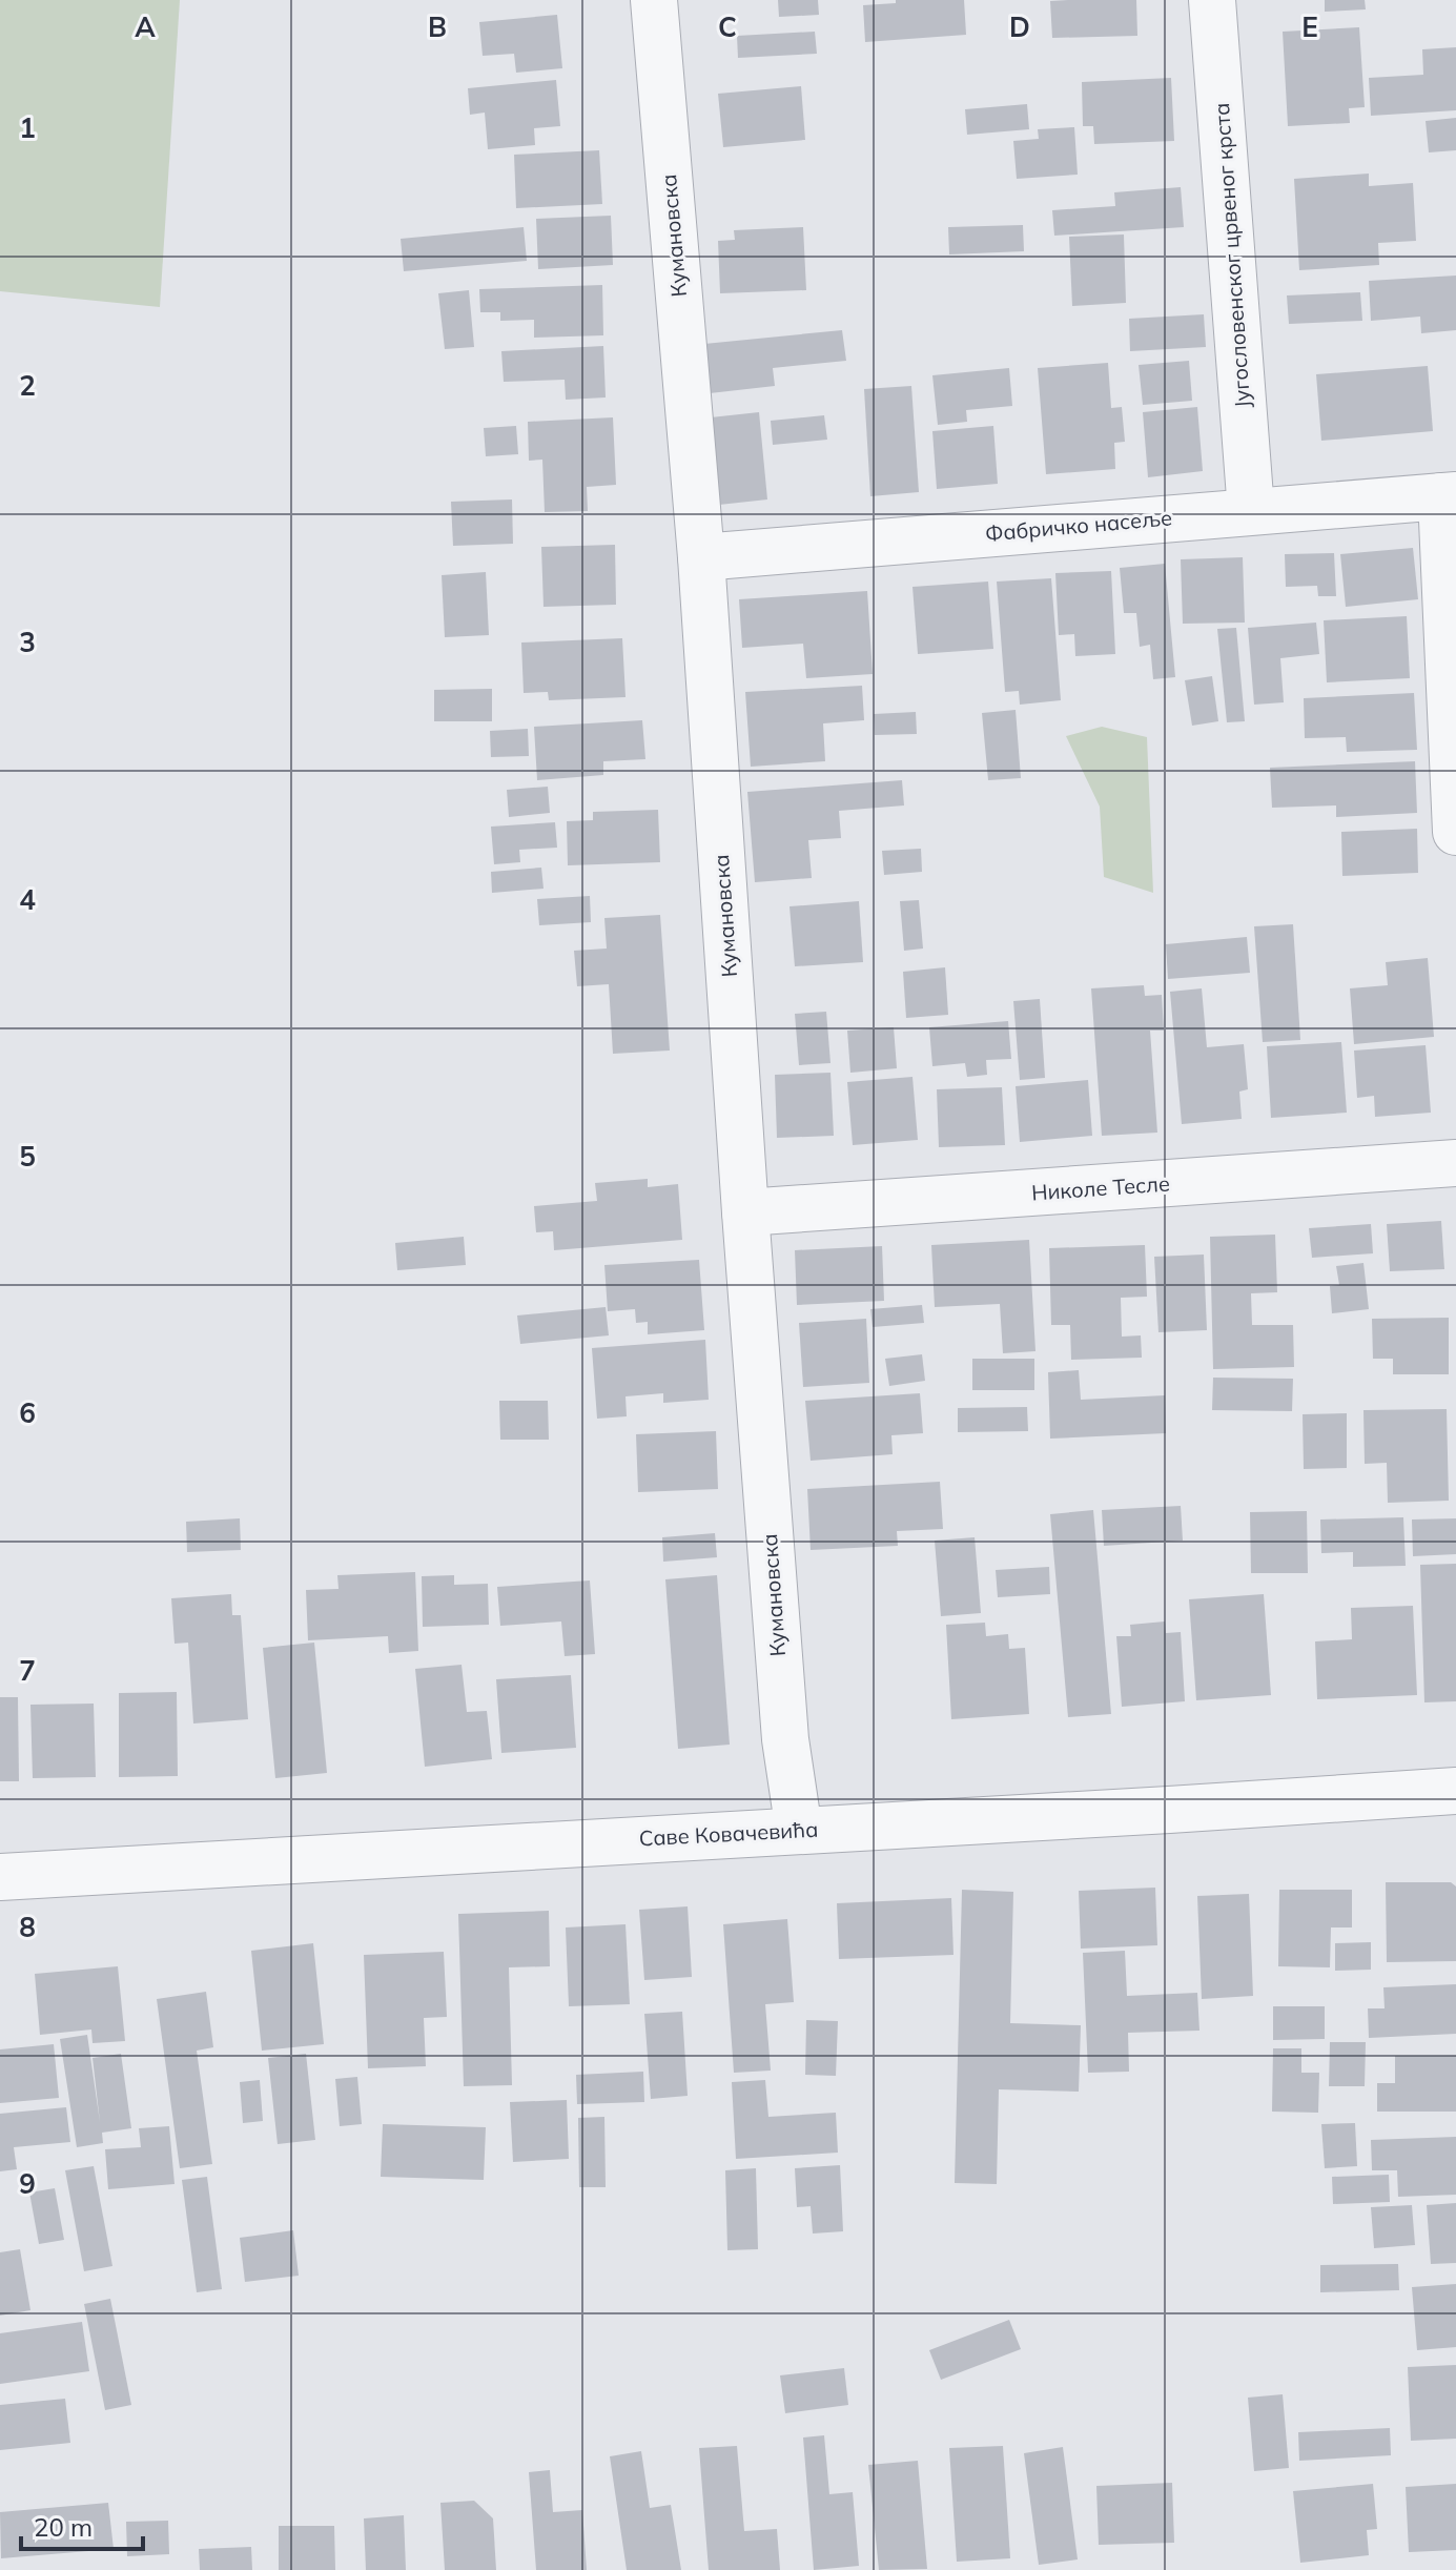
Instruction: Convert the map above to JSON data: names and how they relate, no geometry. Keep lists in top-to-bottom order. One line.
{"streets":{"street":["Кумановска","Југословенског црвеног крста","Фабричко насеље","Николе Тесле","Саве Ковачевића"]},"crossings":[["Кумановска","Фабричко насеље"],["Кумановска","Николе Тесле"],["Кумановска","Саве Ковачевића"],["Југословенског црвеног крста","Фабричко насеље"]],"scale_bar":"20 m","grid":{"columns":["A","B","C","D","E"],"rows":["1","2","3","4","5","6","7","8","9"]}}
